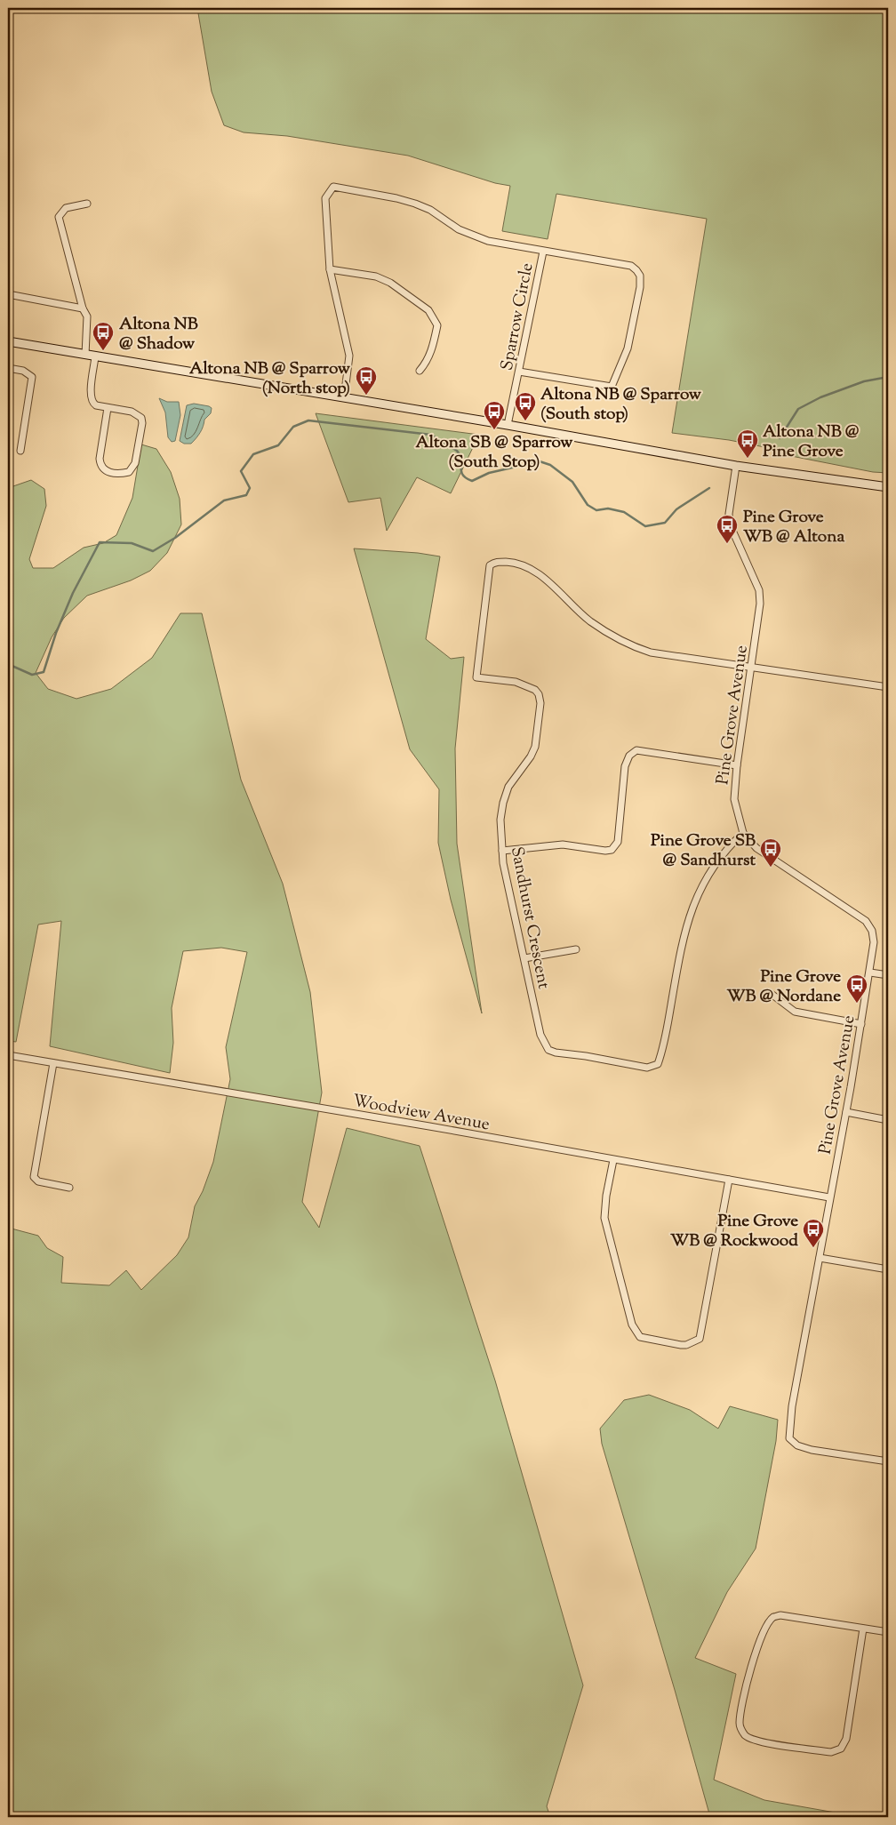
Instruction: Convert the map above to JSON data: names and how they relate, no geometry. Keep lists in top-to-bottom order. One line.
{"streets":{"street":["Sparrow Circle","Pine Grove Avenue","Sandhurst Crescent","Woodview Avenue"]},"crossings":[["Pine Grove Avenue","Sandhurst Crescent"],["Pine Grove Avenue","Woodview Avenue"]],"places":{"bus stop":["Altona NB @ Shadow","Altona NB @ Sparrow (North stop)","Altona NB @ Sparrow (South stop)","Altona SB @ Sparrow (South Stop)","Altona NB @ Pine Grove","Pine Grove WB @ Altona","Pine Grove SB @ Sandhurst","Pine Grove WB @ Nordane","Pine Grove WB @ Rockwood"]}}
